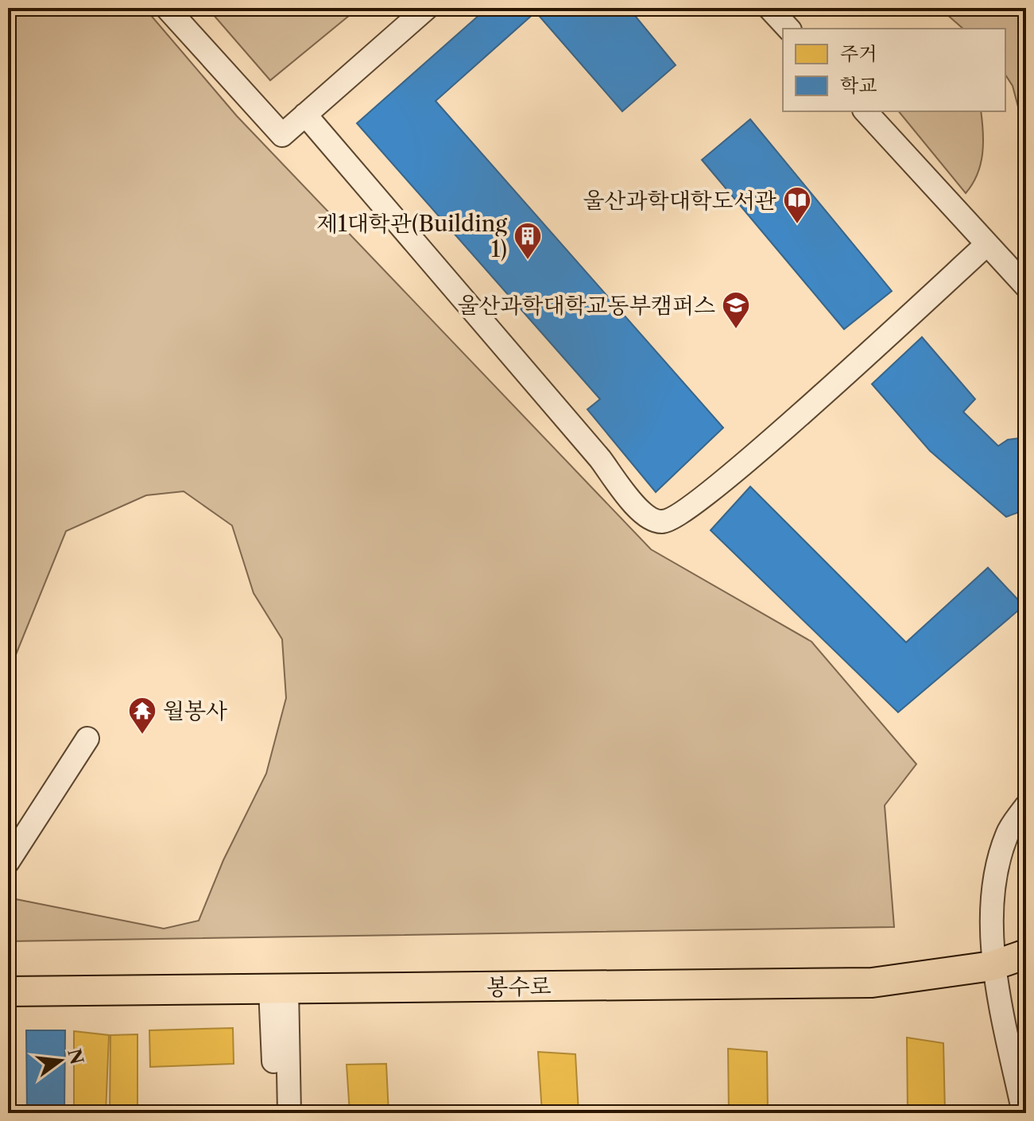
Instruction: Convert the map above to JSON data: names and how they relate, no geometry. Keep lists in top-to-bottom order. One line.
{"streets":{"main road":["봉수로"]},"places":{"library":["울산과학대학도서관"],"building":["제1대학관(Building 1)"],"school or university":["울산과학대학교동부캠퍼스"],"temple":["월봉사"]},"legend":["주거","학교"],"north":"right"}
